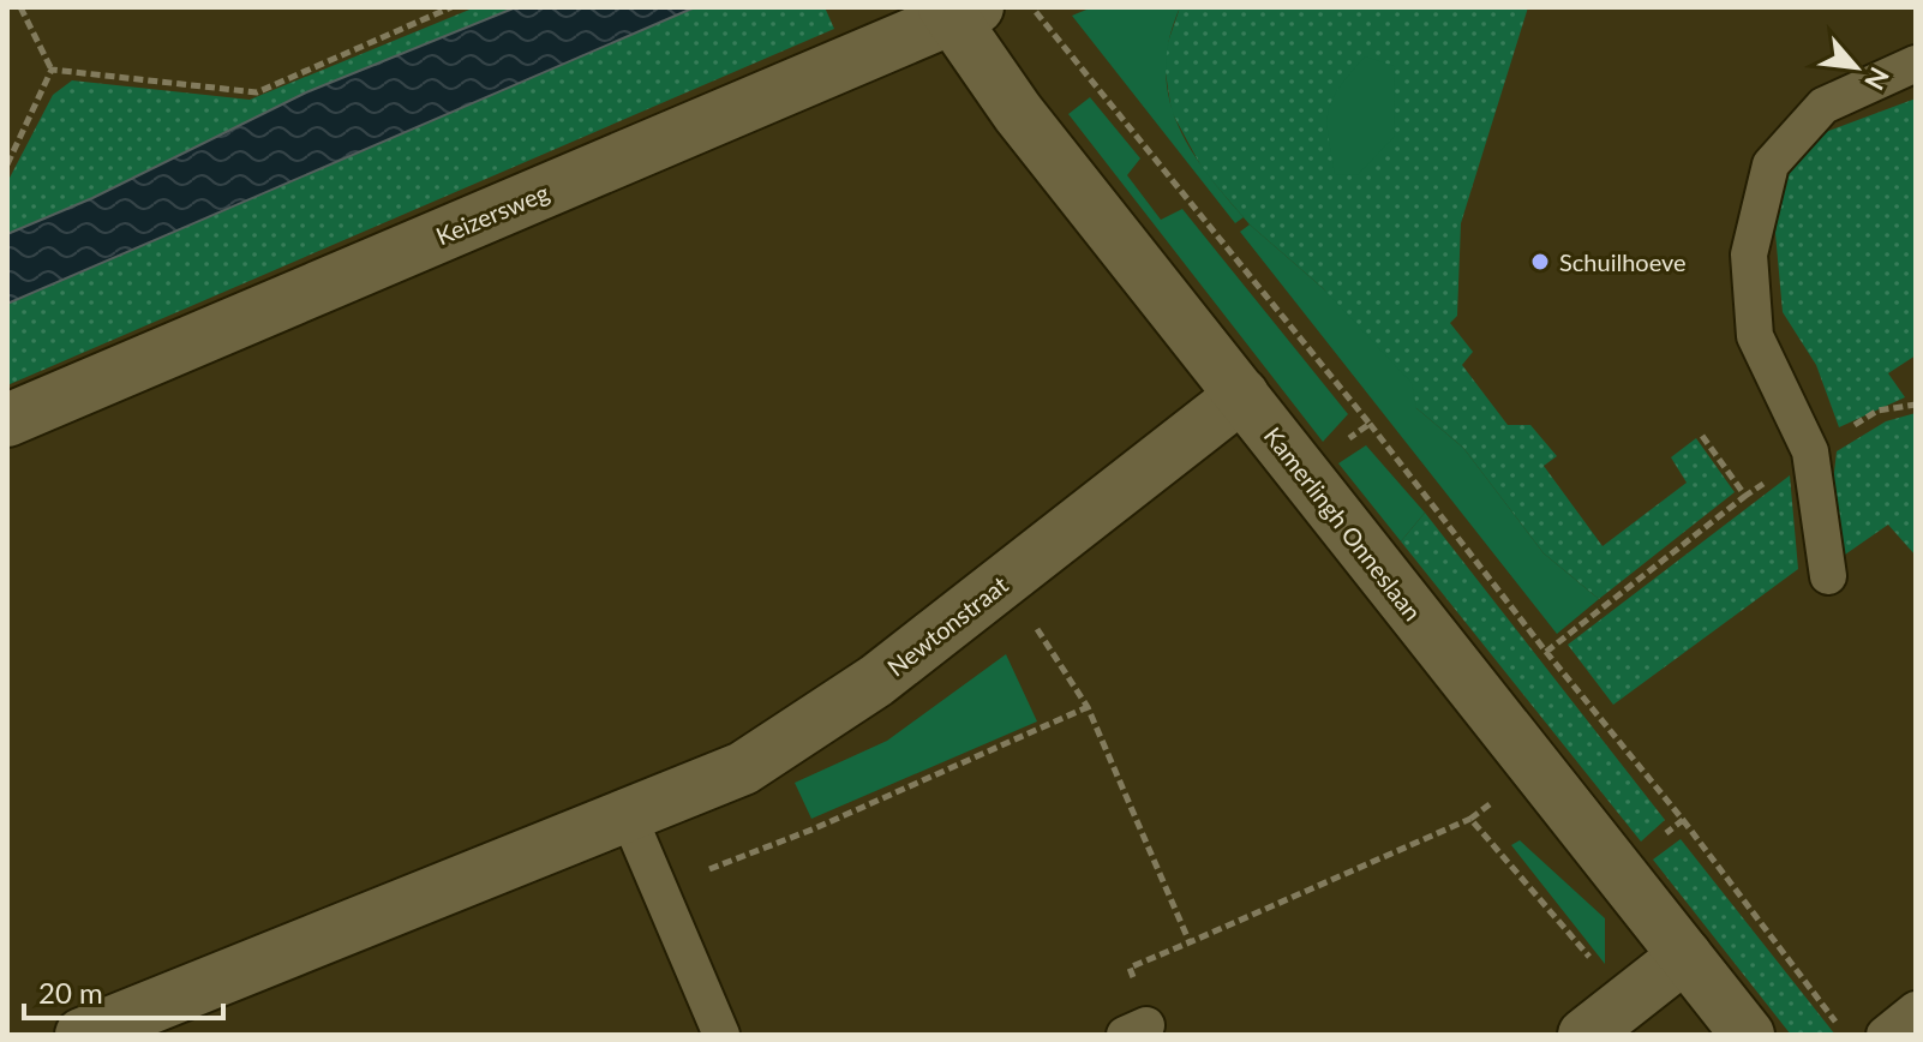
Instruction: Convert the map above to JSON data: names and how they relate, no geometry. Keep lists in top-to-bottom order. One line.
{"streets":{"street":["Keizersweg","Kamerlingh Onneslaan","Newtonstraat"]},"crossings":[["Keizersweg","Kamerlingh Onneslaan"],["Kamerlingh Onneslaan","Newtonstraat"]],"places":["Schuilhoeve"],"scale_bar":"20 m","north":"bottom right"}
